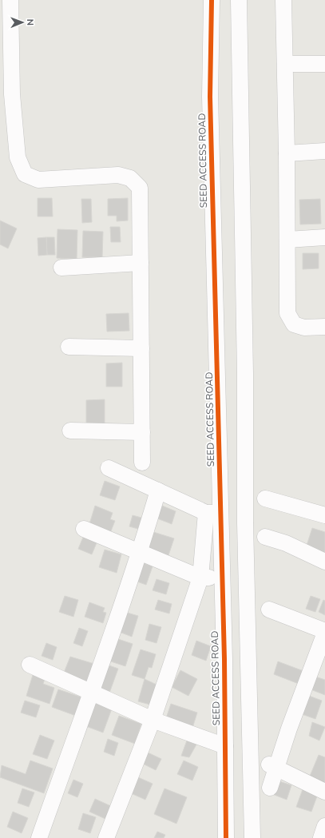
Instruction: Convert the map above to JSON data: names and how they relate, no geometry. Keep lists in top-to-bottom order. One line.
{"streets":{"street":["SEED ACCESS ROAD"]},"north":"right"}
